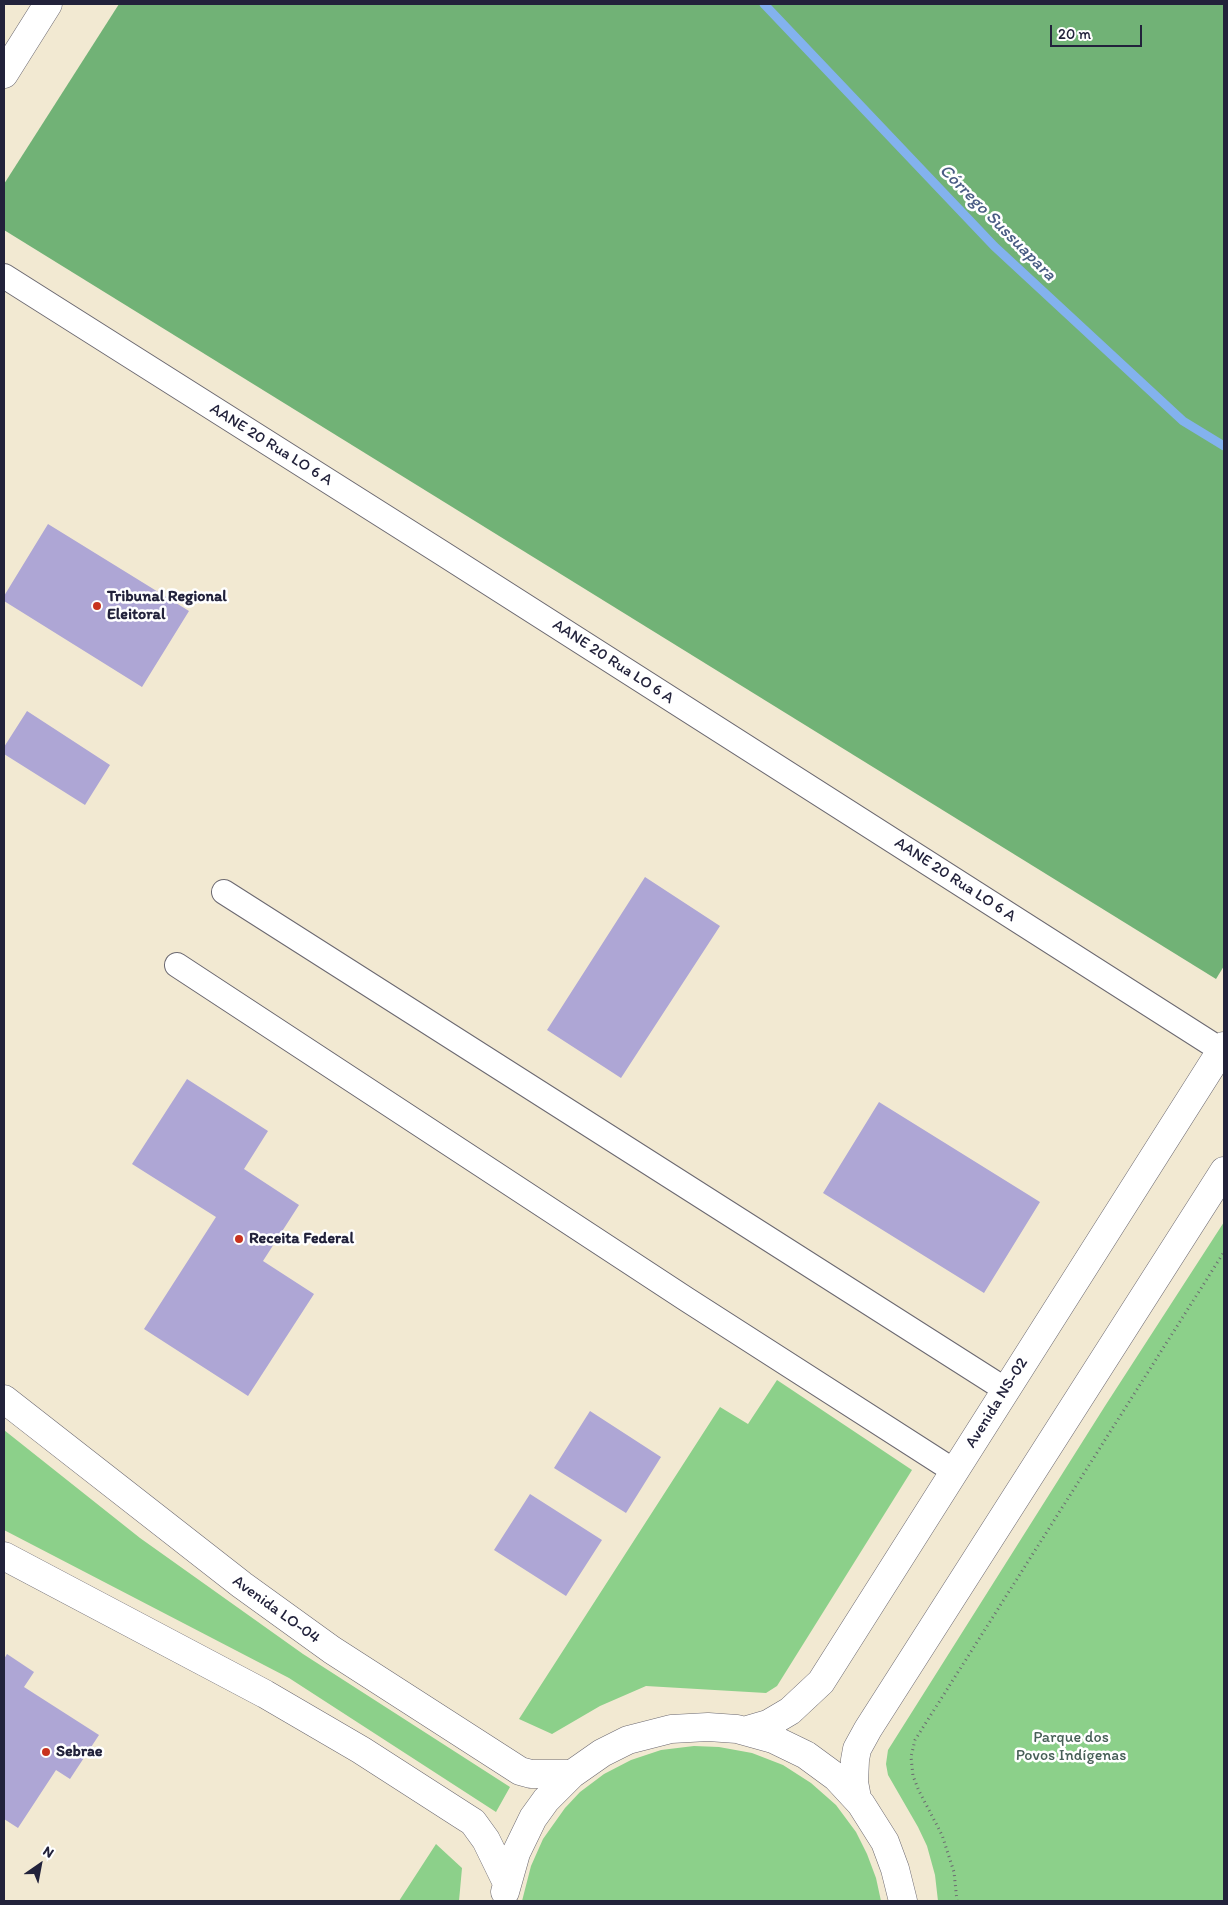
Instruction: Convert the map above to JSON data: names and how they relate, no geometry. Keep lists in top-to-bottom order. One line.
{"streets":{"street":["AANE 20 Rua LO 6 A","Avenida NS-02","Avenida LO-04"]},"crossings":[["AANE 20 Rua LO 6 A","Avenida NS-02"],["Avenida NS-02","Avenida LO-04"]],"water":["Córrego Sussuapara"],"parks":["Parque dos Povos Indígenas"],"places":["Tribunal Regional Eleitoral","Receita Federal","Sebrae"],"scale_bar":"20 m","north":"top right"}
